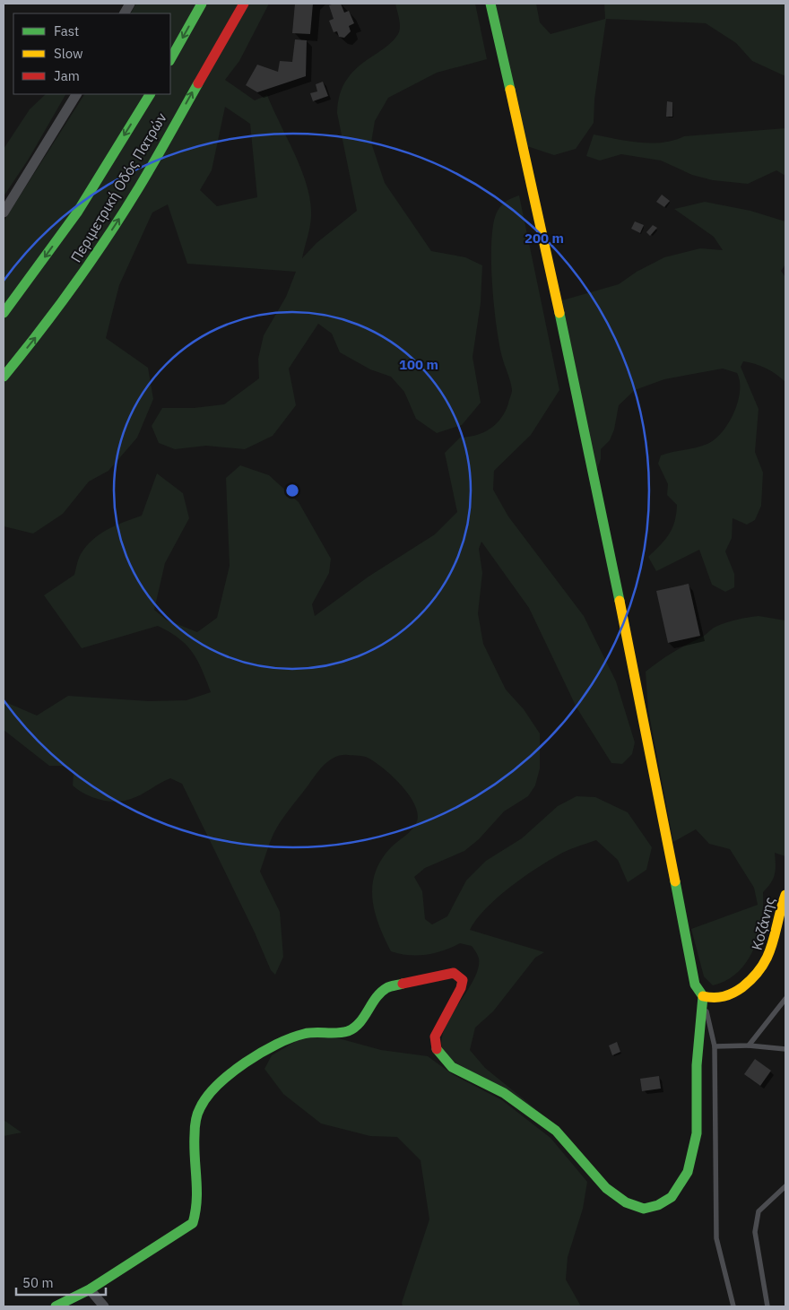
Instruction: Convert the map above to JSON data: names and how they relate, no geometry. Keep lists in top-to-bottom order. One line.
{"streets":{"main road":["Περιμετρική Οδός Πατρών","Κοζάνης"]},"legend":["Fast","Slow","Jam"],"scale_bar":"50 m","rings":["200 m","100 m"]}
